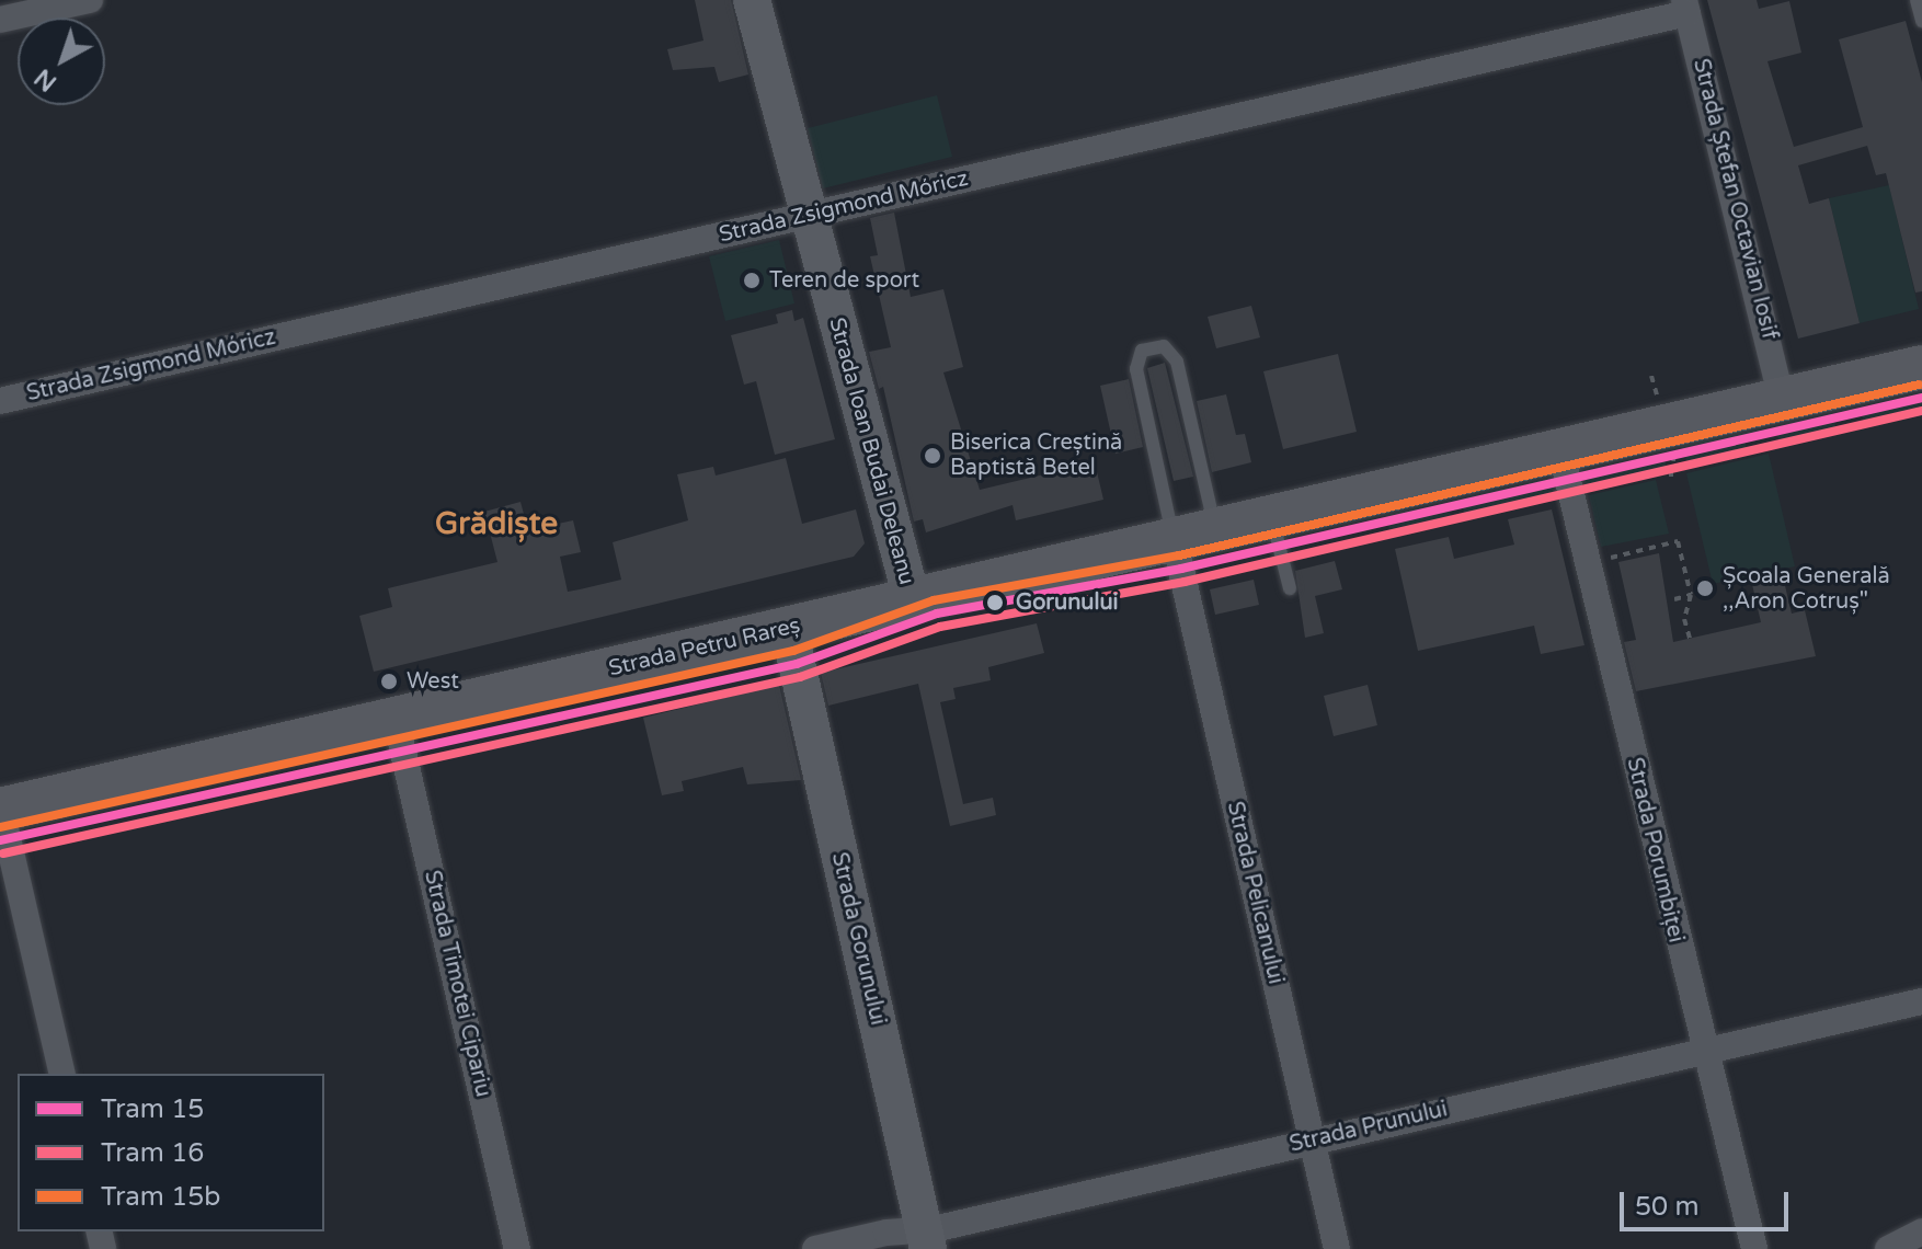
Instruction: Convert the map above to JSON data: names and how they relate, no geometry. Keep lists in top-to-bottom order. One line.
{"streets":{"main road":["Strada Petru Rareș"],"street":["Strada Ștefan Octavian Iosif","Strada Zsigmond Móricz","Strada Ioan Budai Deleanu","Strada Porumbiței","Strada Pelicanului","Strada Gorunului","Strada Timotei Cipariu","Strada Prunului"]},"crossings":[["Strada Ștefan Octavian Iosif","Strada Zsigmond Móricz"],["Strada Ștefan Octavian Iosif","Strada Petru Rareș"],["Strada Zsigmond Móricz","Strada Ioan Budai Deleanu"],["Strada Ioan Budai Deleanu","Strada Petru Rareș"],["Strada Petru Rareș","Strada Porumbiței"],["Strada Petru Rareș","Strada Pelicanului"],["Strada Petru Rareș","Strada Gorunului"],["Strada Petru Rareș","Strada Timotei Cipariu"],["Strada Porumbiței","Strada Prunului"],["Strada Pelicanului","Strada Prunului"],["Strada Gorunului","Strada Prunului"]],"districts":["Grădiște"],"places":["Teren de sport","Biserica Creștină Baptistă Betel","Școala Generală ,,Aron Cotruș\"","Gorunului","West"],"lines":["tram line 15b","tram line 15","tram line 16"],"legend":["Tram 15","Tram 16","Tram 15b"],"scale_bar":"50 m","north":"bottom left"}
